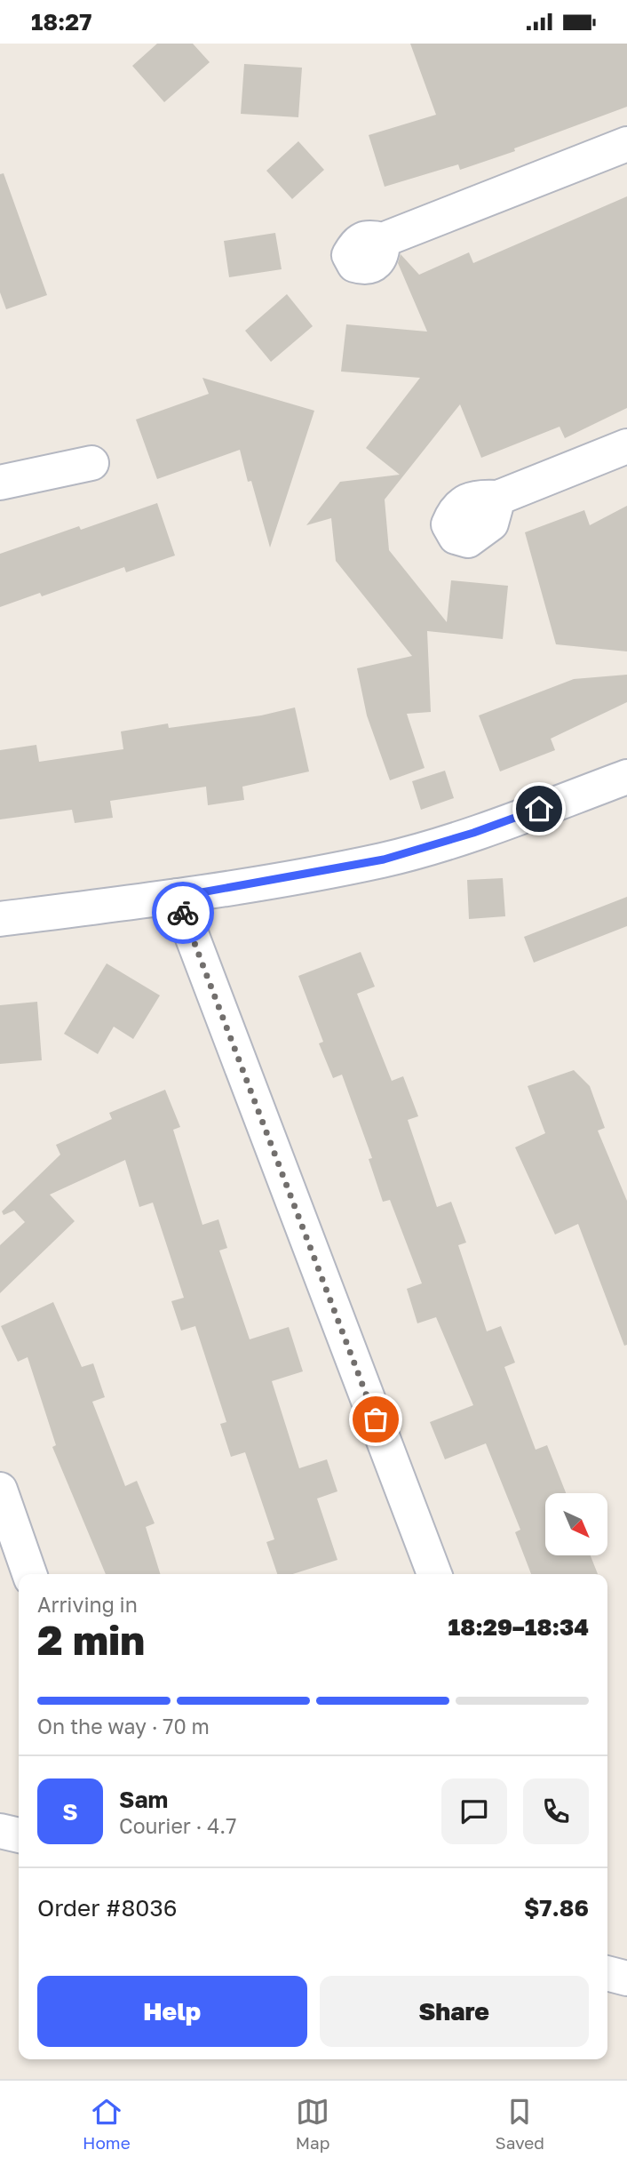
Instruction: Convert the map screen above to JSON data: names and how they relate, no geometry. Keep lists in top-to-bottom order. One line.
{"north":"bottom right","page":{"status":"18:27","heading":["2 min","Arriving in","18:29–18:34"],"panel":["Sam","Courier · 4.7","Order #8036","$7.86"],"bar":"On the way · 70 m","round":"S","buttons":["Help","Share"],"tabs":["Home","Map","Saved"]}}
